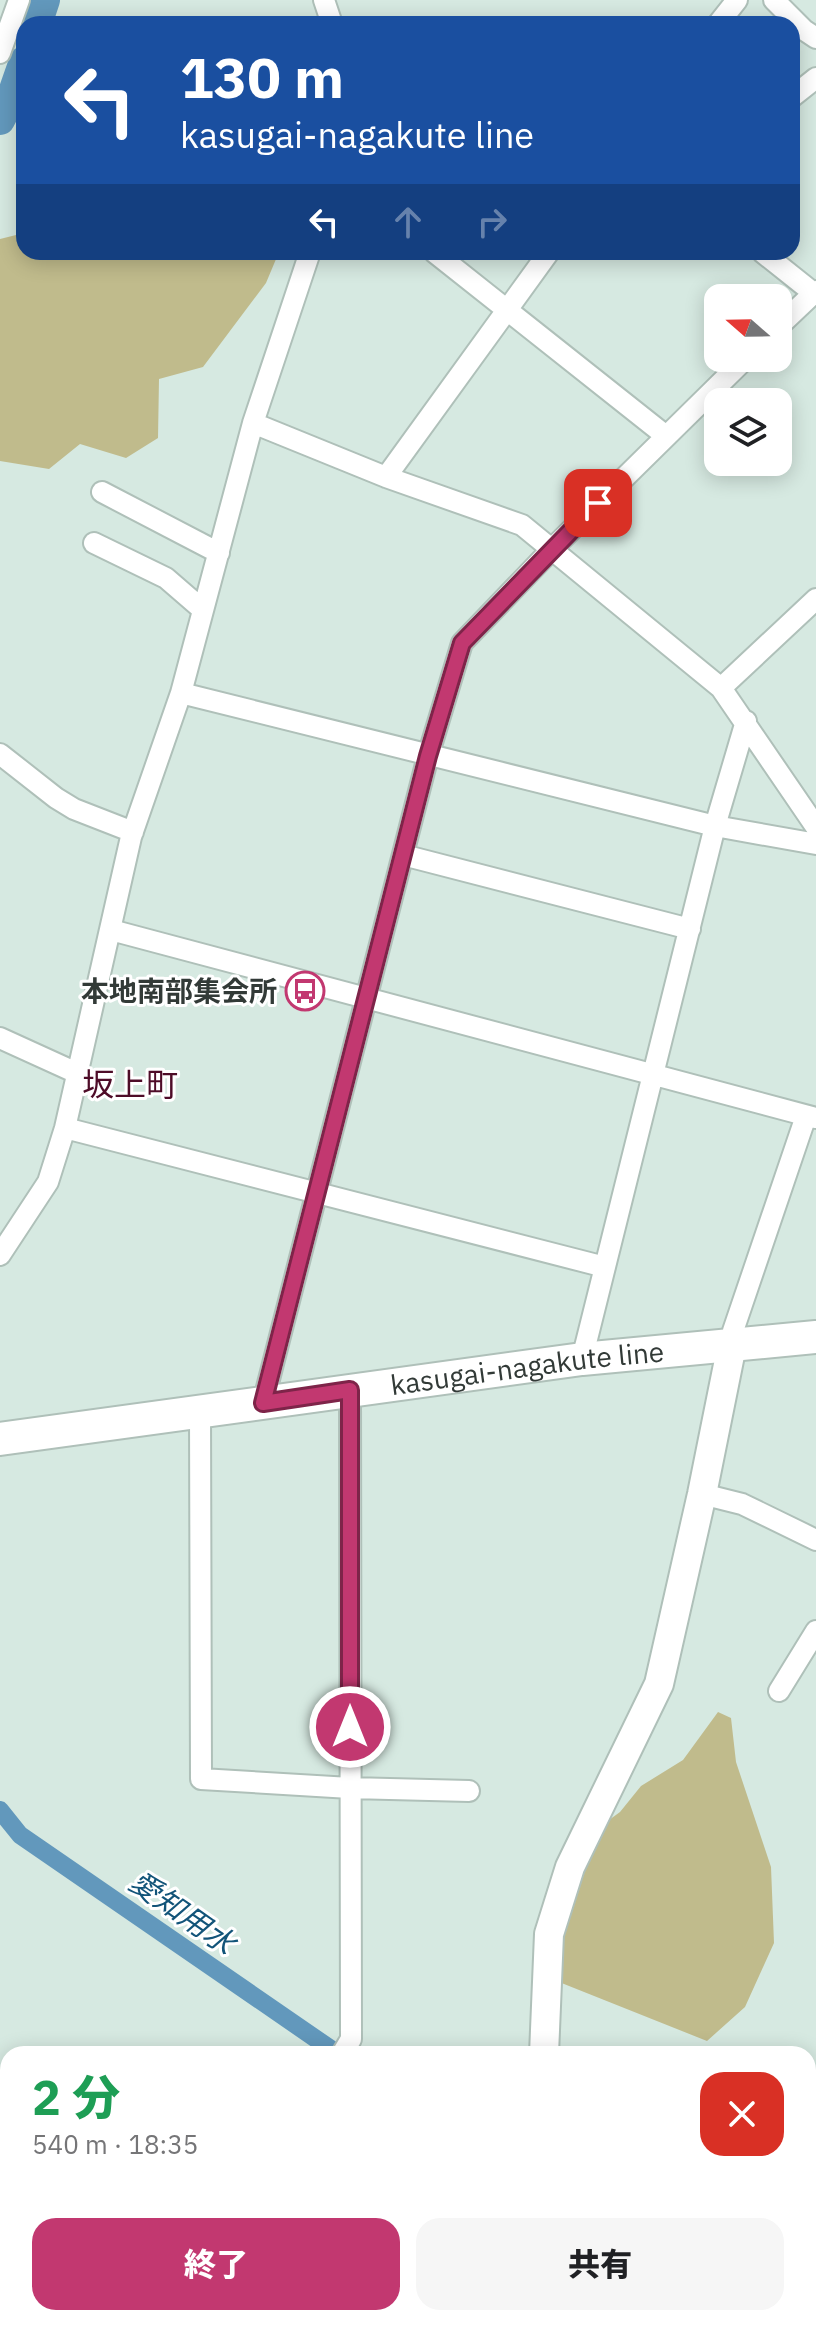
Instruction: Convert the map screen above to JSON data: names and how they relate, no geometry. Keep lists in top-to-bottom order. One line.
{"streets":{"main road":["kasugai-nagakute line"]},"districts":["坂上町"],"water":["愛知用水"],"places":{"bus stop":["本地南部集会所"]},"north":"left","page":{"turn":["130 m","kasugai-nagakute line"],"heading":["2 分","540 m · 18:35"],"buttons":["終了","共有"]}}
